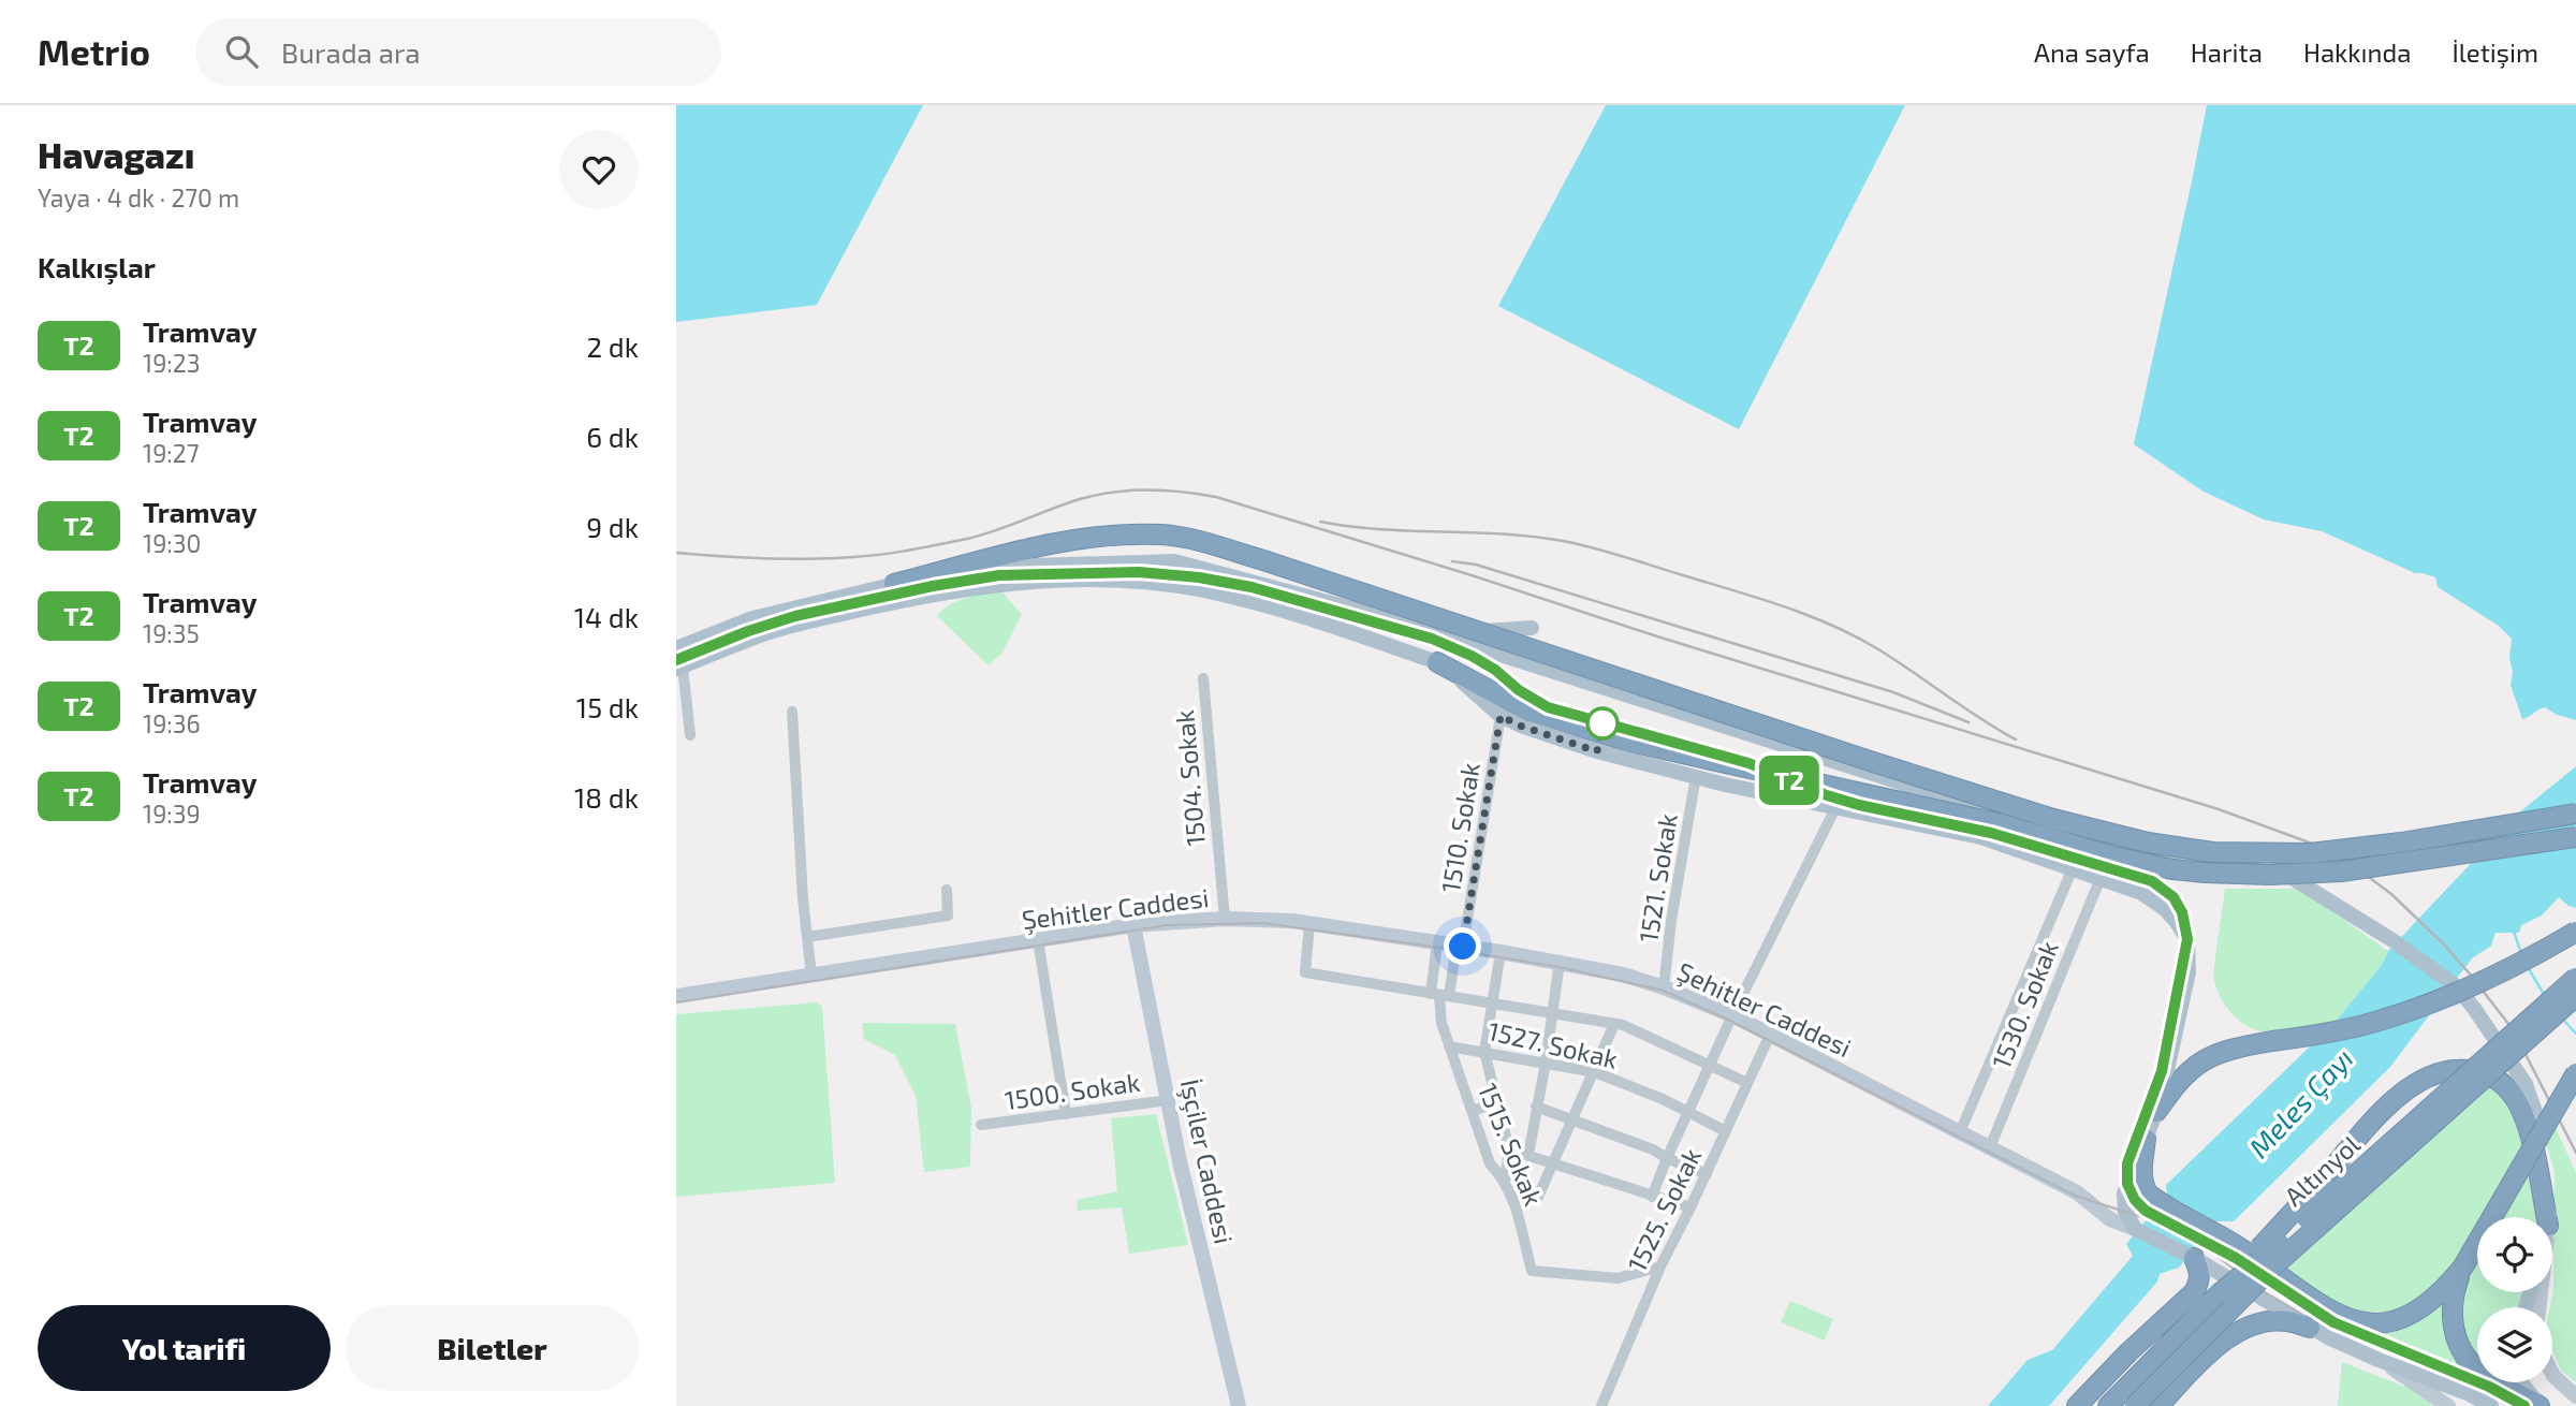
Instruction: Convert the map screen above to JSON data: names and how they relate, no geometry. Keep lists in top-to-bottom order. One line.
{"streets":{"highway":["Altınyol"],"main road":["Şehitler Caddesi"],"street":["1504. Sokak","1510. Sokak","1521. Sokak","1530. Sokak","1527. Sokak","1500. Sokak","1515. Sokak","İşçiler Caddesi","1525. Sokak"]},"crossings":[["1504. Sokak","Şehitler Caddesi"],["1510. Sokak","Şehitler Caddesi"],["1510. Sokak","1515. Sokak"],["1521. Sokak","Şehitler Caddesi"],["Şehitler Caddesi","1530. Sokak"],["Şehitler Caddesi","1515. Sokak"],["Şehitler Caddesi","İşçiler Caddesi"],["Şehitler Caddesi","1525. Sokak"],["1527. Sokak","1515. Sokak"],["1527. Sokak","1525. Sokak"],["1500. Sokak","İşçiler Caddesi"],["1515. Sokak","1525. Sokak"]],"water":["Meles Çayı"],"lines":["tram line T2"],"page":{"header":"Metrio","search":"Burada ara","nav":["Ana sayfa","Harita","Hakkında","İletişim"],"heading":[["Havagazı","Yaya · 4 dk · 270 m"],"Kalkışlar"],"on_map":"T2","list":[{"mark":"T2","name":"Tramvay","note":"19:23","value":"2 dk"},{"mark":"T2","name":"Tramvay","note":"19:27","value":"6 dk"},{"mark":"T2","name":"Tramvay","note":"19:30","value":"9 dk"},{"mark":"T2","name":"Tramvay","note":"19:35","value":"14 dk"},{"mark":"T2","name":"Tramvay","note":"19:36","value":"15 dk"},{"mark":"T2","name":"Tramvay","note":"19:39","value":"18 dk"}],"buttons":["Yol tarifi","Biletler"]}}
